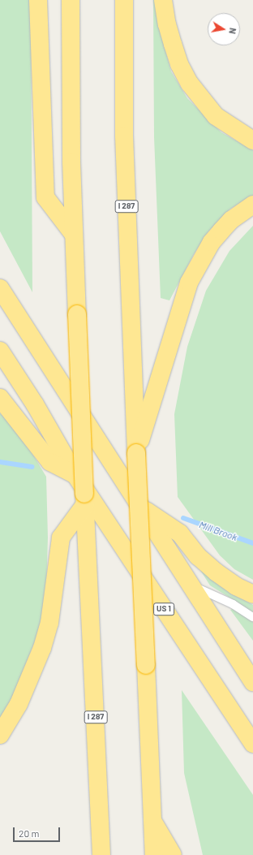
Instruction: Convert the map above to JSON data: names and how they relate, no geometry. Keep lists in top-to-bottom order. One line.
{"streets":{"highway":["I 287","US 1"]},"water":["Mill Brook"],"scale_bar":"20 m","north":"right"}
